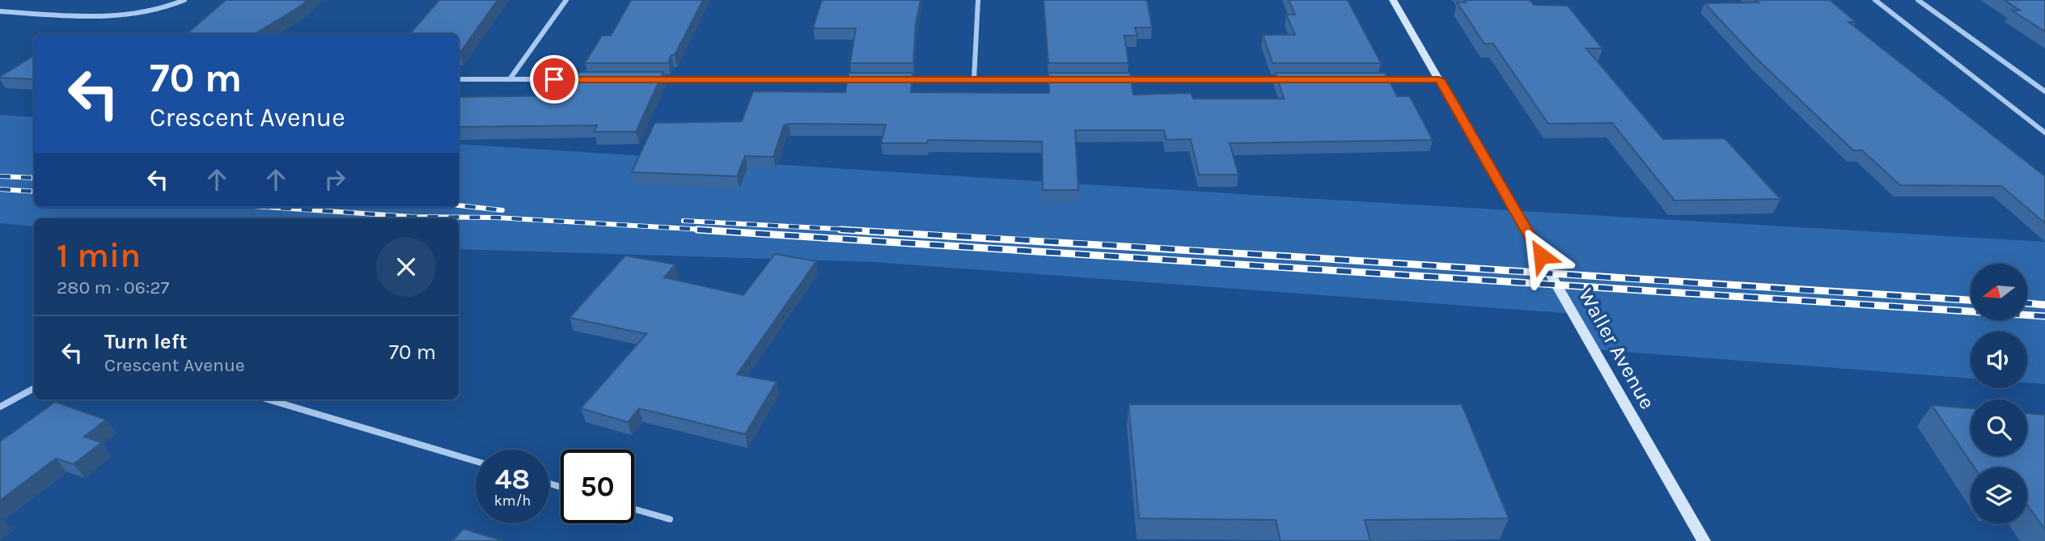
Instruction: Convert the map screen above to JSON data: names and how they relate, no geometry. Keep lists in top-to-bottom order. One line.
{"streets":{"main road":["Waller Avenue"]},"north":"left","page":{"turn":["70 m","Crescent Avenue"],"heading":["1 min","280 m · 06:27"],"list":[{"name":"Turn left","note":"Crescent Avenue","value":"70 m"}],"speed":"48 km/h","limit":"50"}}
